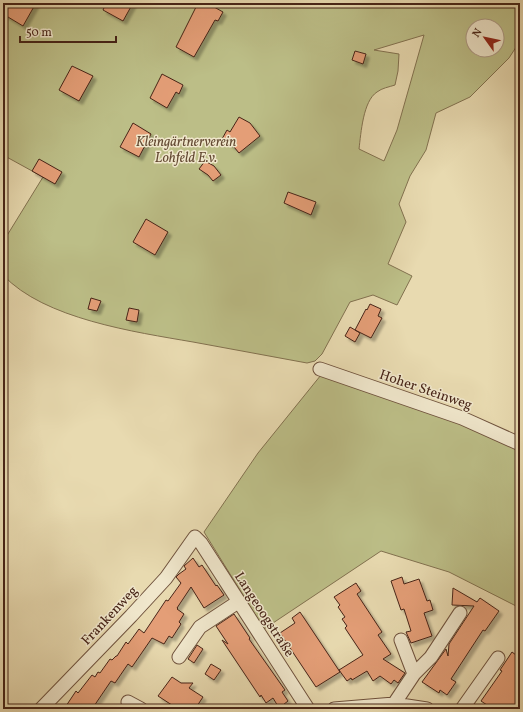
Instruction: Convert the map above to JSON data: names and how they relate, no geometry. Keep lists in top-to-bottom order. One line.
{"streets":{"street":["Hoher Steinweg","Langeoogstraße","Frankenweg"]},"crossings":[["Langeoogstraße","Frankenweg"]],"parks":["Kleingärtnerverein Lohfeld E.v."],"scale_bar":"50 m","north":"top left"}
